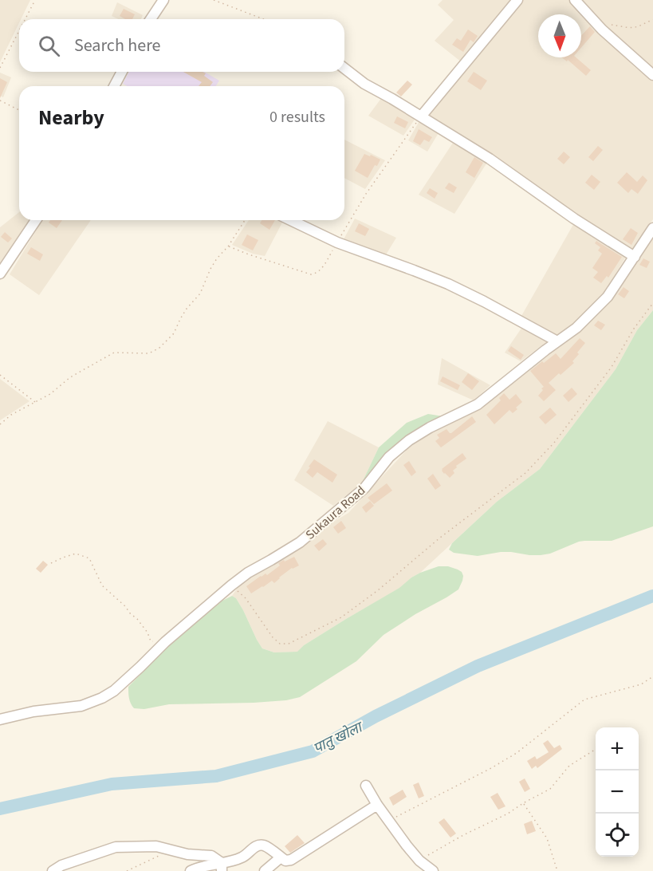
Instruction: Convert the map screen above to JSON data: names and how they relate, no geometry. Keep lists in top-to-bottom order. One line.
{"streets":{"street":["Sukaura Road"]},"water":["पातु खोला"],"north":"bottom","page":{"search":"Search here","heading":["Nearby","0 results"],"map_buttons":["+","−"]}}
